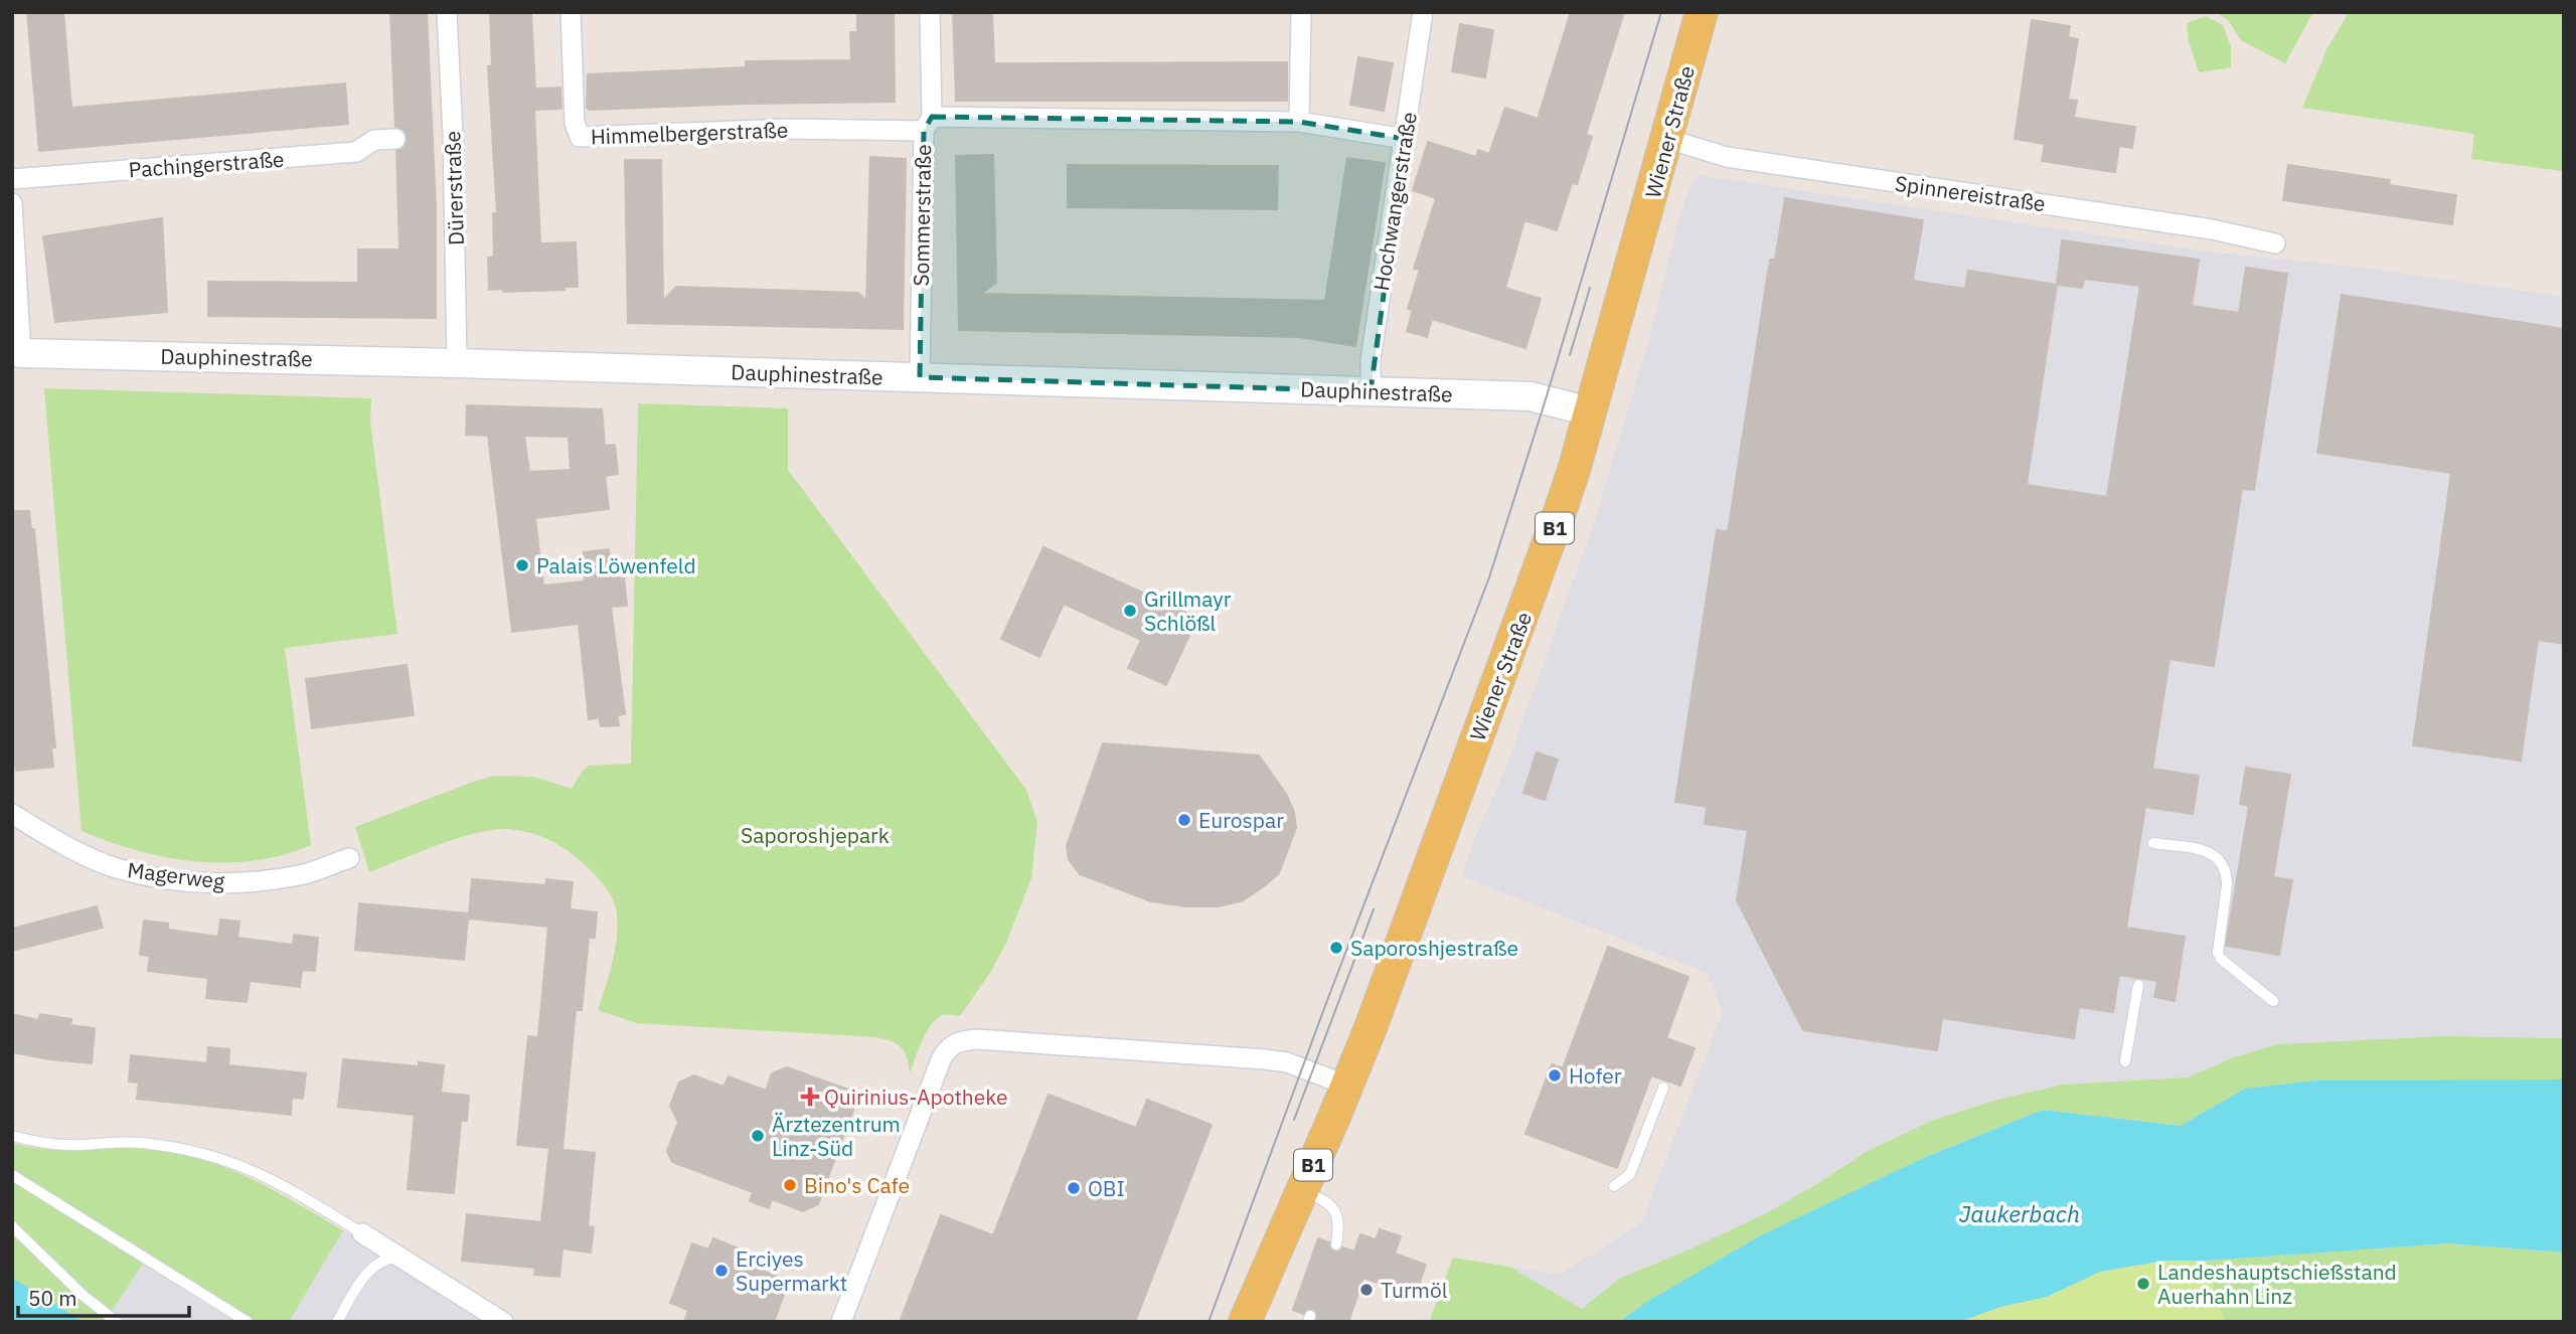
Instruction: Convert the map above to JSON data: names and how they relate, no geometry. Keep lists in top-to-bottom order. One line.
{"streets":{"main road":["Wiener Straße","Dauphinestraße","B1"],"street":["Himmelbergerstraße","Pachingerstraße","Dürerstraße","Spinnereistraße","Hochwangerstraße","Sommerstraße","Magerweg"]},"crossings":[["Wiener Straße","Spinnereistraße"],["Wiener Straße","Dauphinestraße"],["Himmelbergerstraße","Hochwangerstraße"],["Himmelbergerstraße","Sommerstraße"],["Dürerstraße","Dauphinestraße"],["Hochwangerstraße","Dauphinestraße"],["Sommerstraße","Dauphinestraße"]],"water":["Jaukerbach"],"parks":["Saporoshjepark"],"places":{"other":["Palais Löwenfeld","Grillmayr Schlößl","Eurospar","Saporoshjestraße","Hofer","Ärztezentrum Linz-Süd","Bino's Cafe","OBI","Erciyes Supermarkt","Landeshauptschießstand Auerhahn Linz","Turmöl"],"health":["Quirinius-Apotheke"]},"scale_bar":"50 m"}
